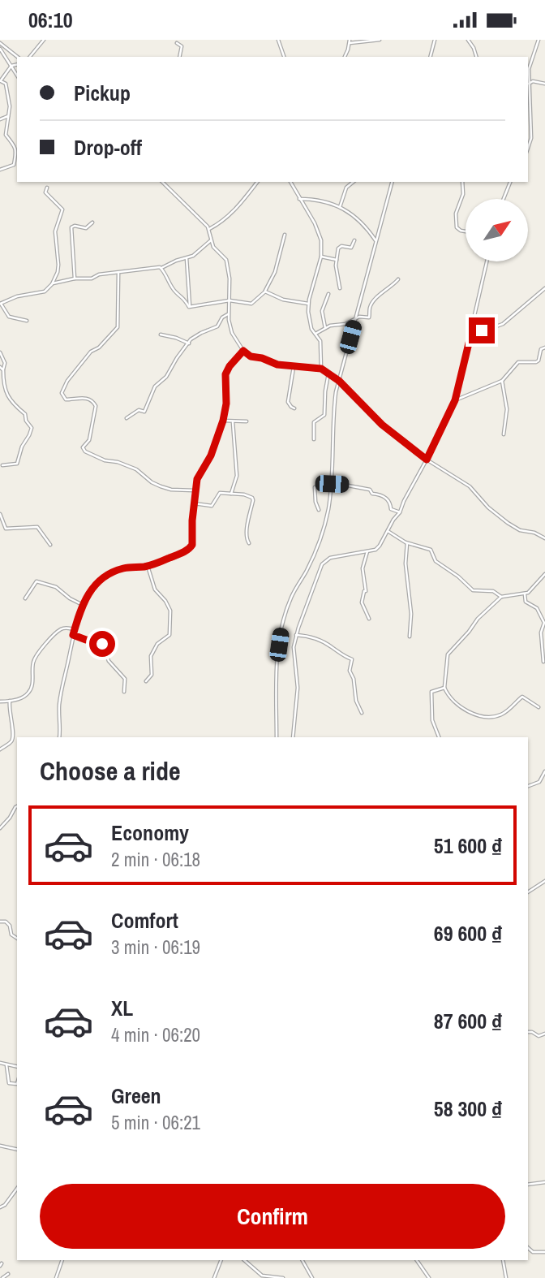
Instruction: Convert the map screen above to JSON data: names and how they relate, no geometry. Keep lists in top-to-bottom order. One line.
{"north":"top right","page":{"status":"06:10","banner":["Pickup","Drop-off"],"heading":"Choose a ride","list":[{"name":"Economy","note":"2 min · 06:18","value":"51 600 ₫"},{"name":"Comfort","note":"3 min · 06:19","value":"69 600 ₫"},{"name":"XL","note":"4 min · 06:20","value":"87 600 ₫"},{"name":"Green","note":"5 min · 06:21","value":"58 300 ₫"}],"buttons":"Confirm"}}
